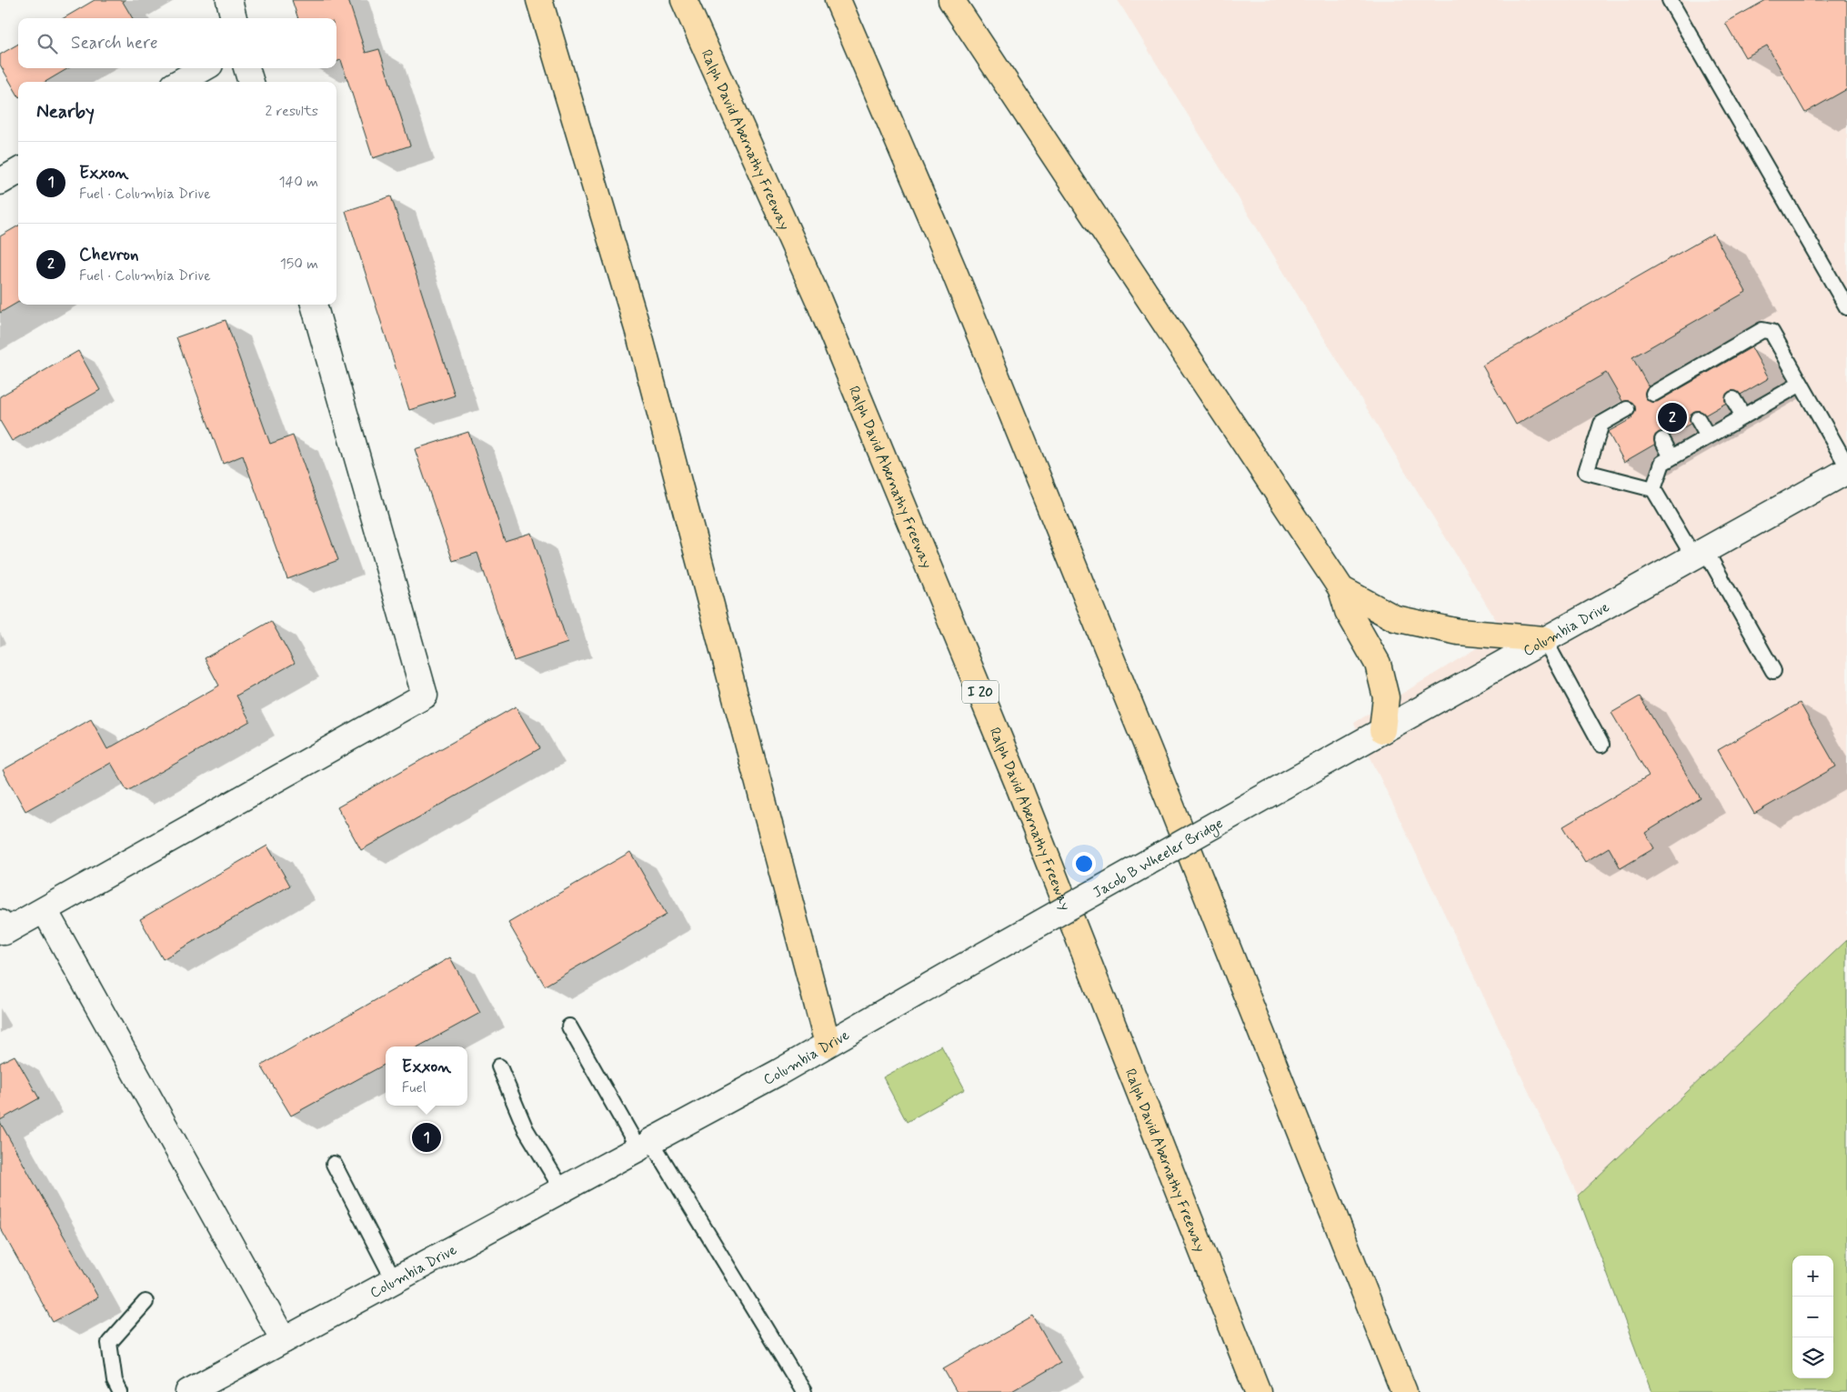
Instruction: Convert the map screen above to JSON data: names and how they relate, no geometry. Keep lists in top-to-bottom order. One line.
{"streets":{"highway":["Ralph David Abernathy Freeway","I 20"],"main road":["Columbia Drive","Jacob B Wheeler Bridge"]},"crossings":[["Columbia Drive","Jacob B Wheeler Bridge"]],"page":{"search":"Search here","heading":["Nearby","2 results"],"list":[{"mark":"1","name":"Exxon","note":"Fuel · Columbia Drive","value":"140 m"},{"mark":"2","name":"Chevron","note":"Fuel · Columbia Drive","value":"150 m"}],"pins":["2","1"],"popup":["Exxon","Fuel"],"map_buttons":["+","−"]}}
